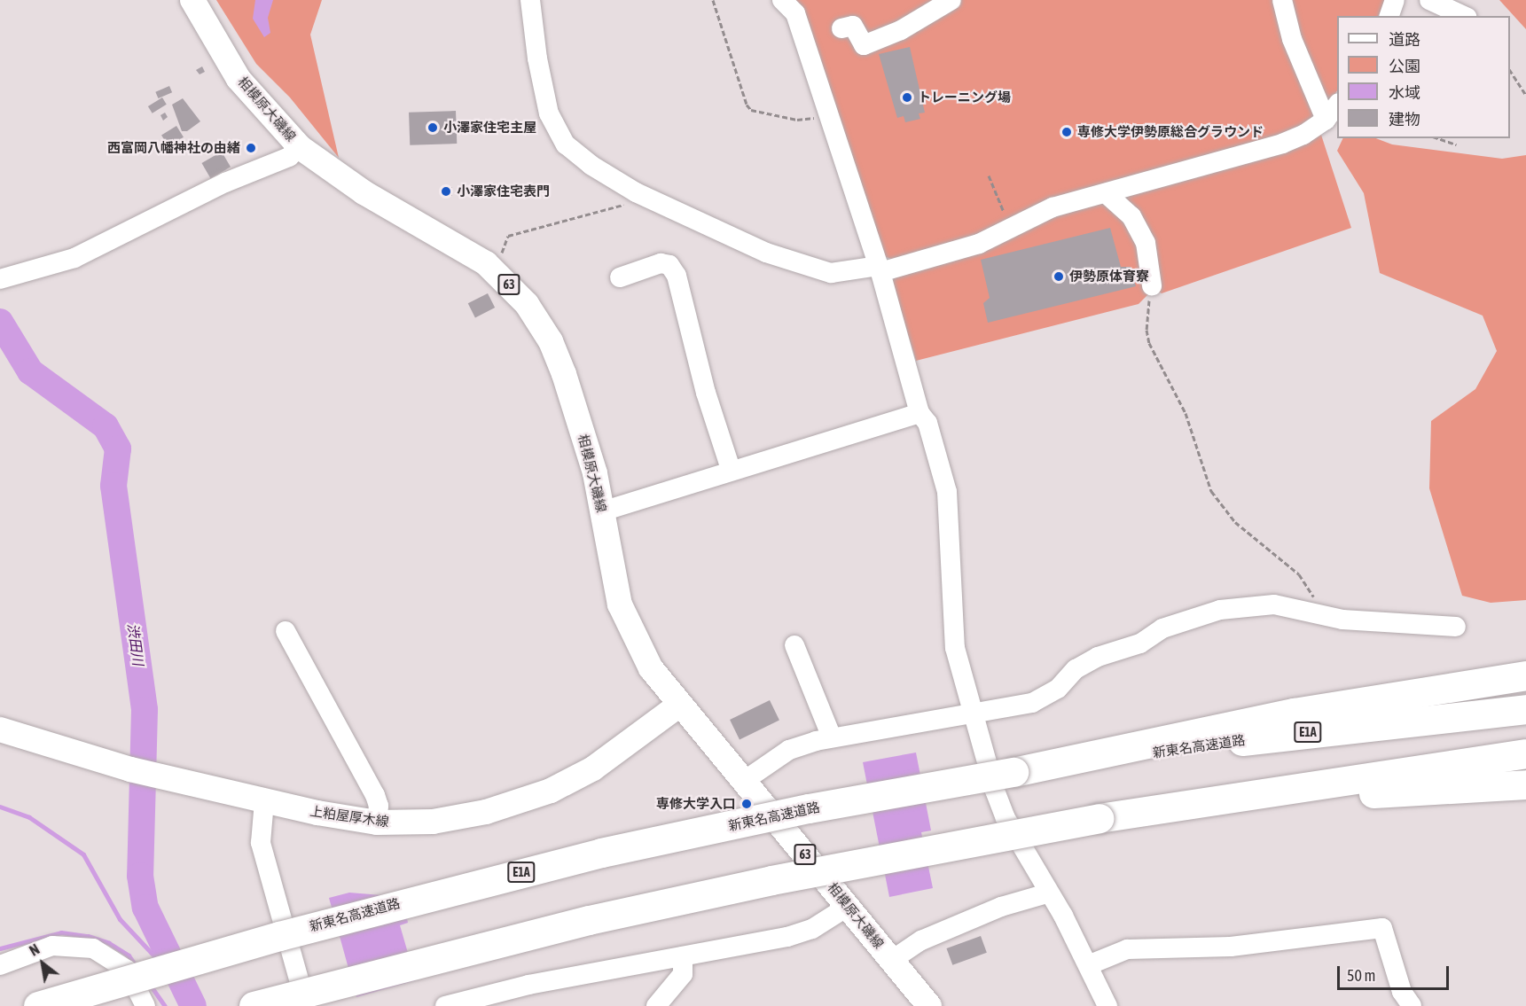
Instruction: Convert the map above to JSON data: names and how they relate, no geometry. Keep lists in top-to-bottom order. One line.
{"streets":{"highway":["E1A","新東名高速道路"],"main road":["相模原大磯線","63","上粕屋厚木線"]},"crossings":[["相模原大磯線","上粕屋厚木線"]],"water":["渋田川"],"places":["トレーニング場","小澤家住宅主屋","専修大学伊勢原総合グラウンド","西富岡八幡神社の由緒","小澤家住宅表門","伊勢原体育寮","専修大学入口"],"legend":["道路","公園","水域","建物"],"scale_bar":"50 m","north":"top left"}
